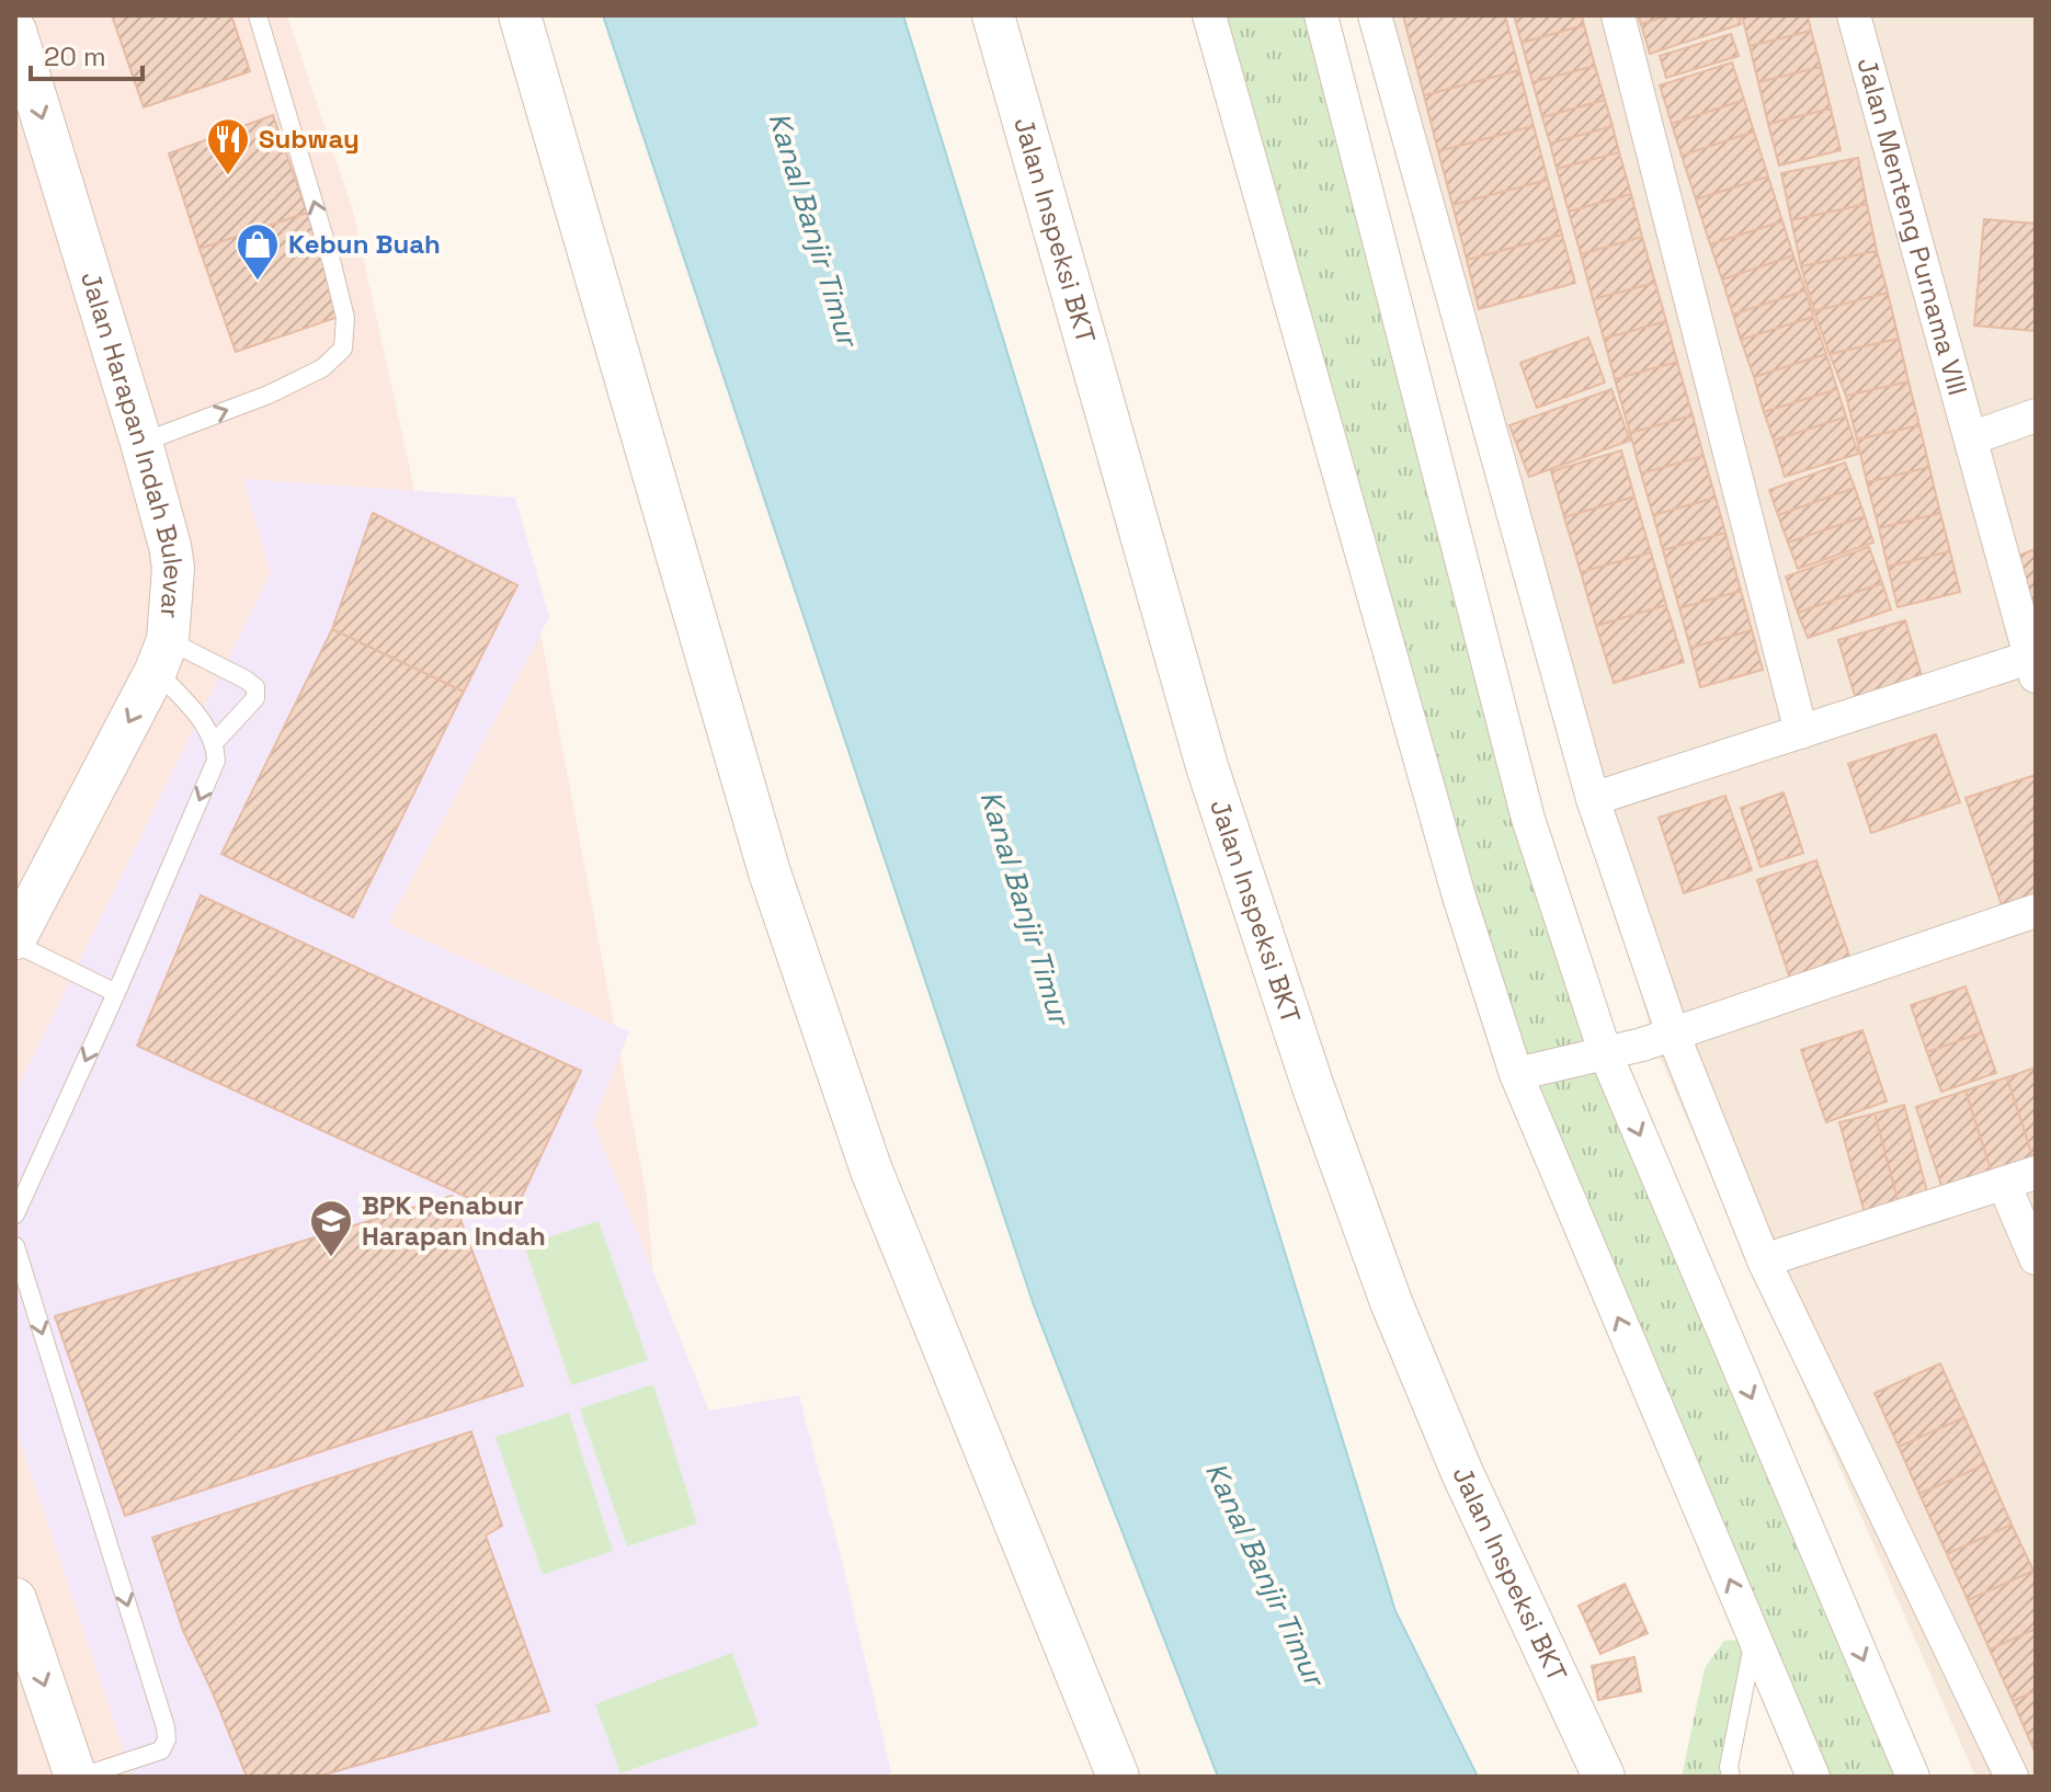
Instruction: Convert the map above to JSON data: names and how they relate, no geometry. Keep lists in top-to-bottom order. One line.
{"streets":{"street":["Jalan Menteng Purnama VIII","Jalan Inspeksi BKT","Jalan Harapan Indah Bulevar"]},"one_way":["Jalan Harapan Indah Bulevar"],"water":["Kanal Banjir Timur"],"places":{"restaurant":["Subway"],"shop":["Kebun Buah"],"school or university":["BPK Penabur Harapan Indah"]},"scale_bar":"20 m"}
